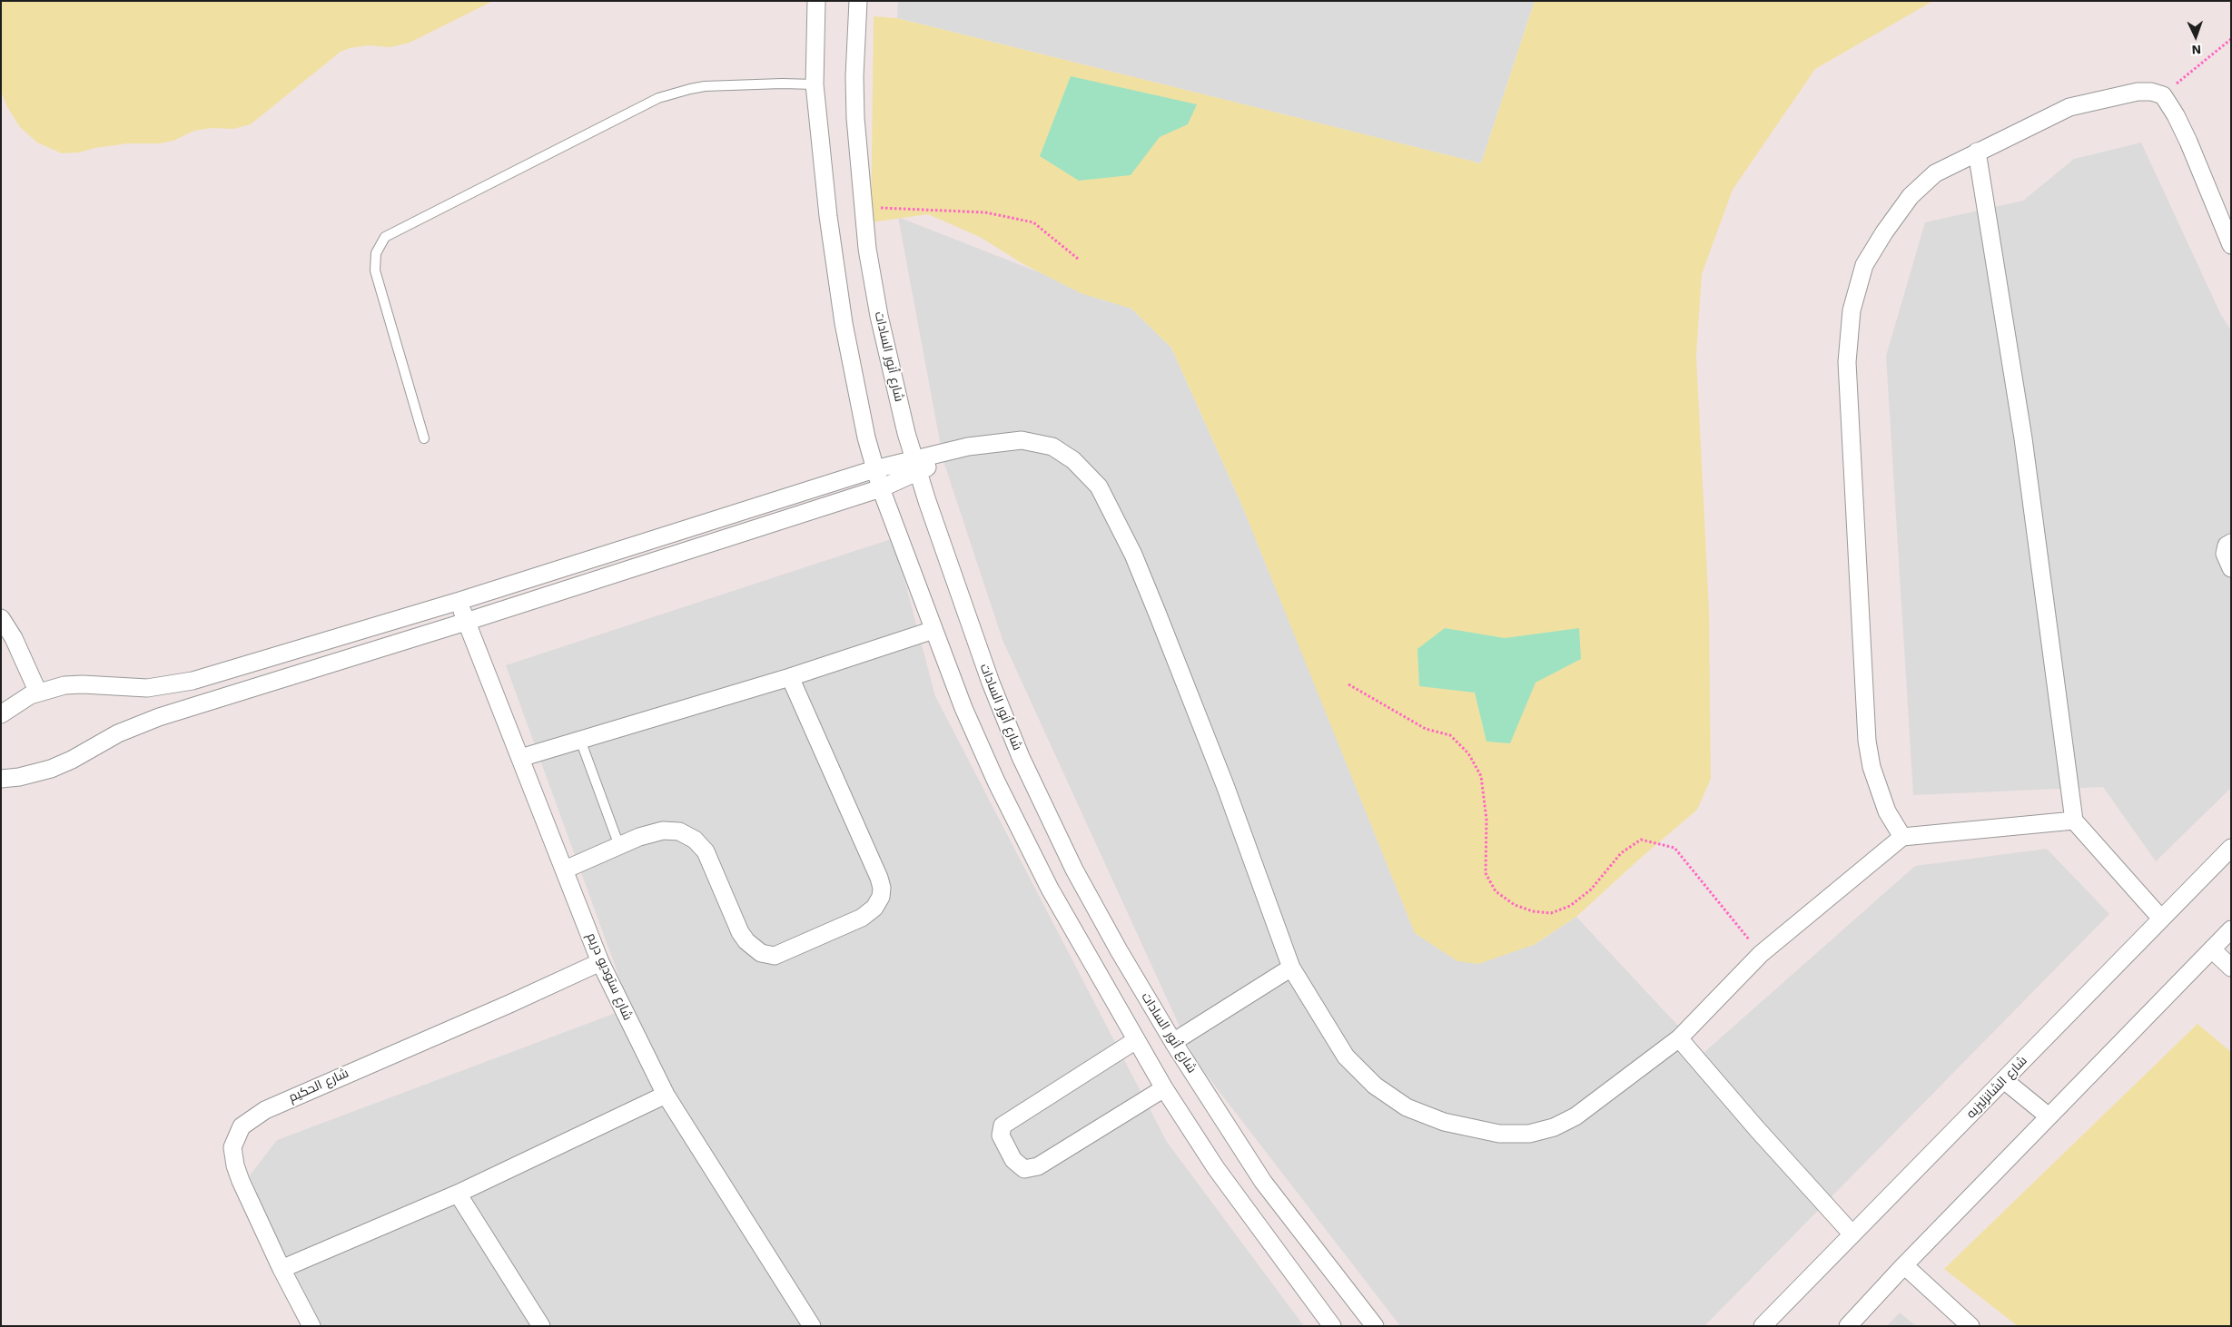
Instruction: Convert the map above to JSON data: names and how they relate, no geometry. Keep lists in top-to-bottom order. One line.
{"streets":{"street":["شارع أنور السادات","شارع ستوديو دريم","شارع الحكيم","شارع الشانزليزيه"]},"crossings":[["شارع ستوديو دريم","شارع الحكيم"]],"north":"bottom"}
